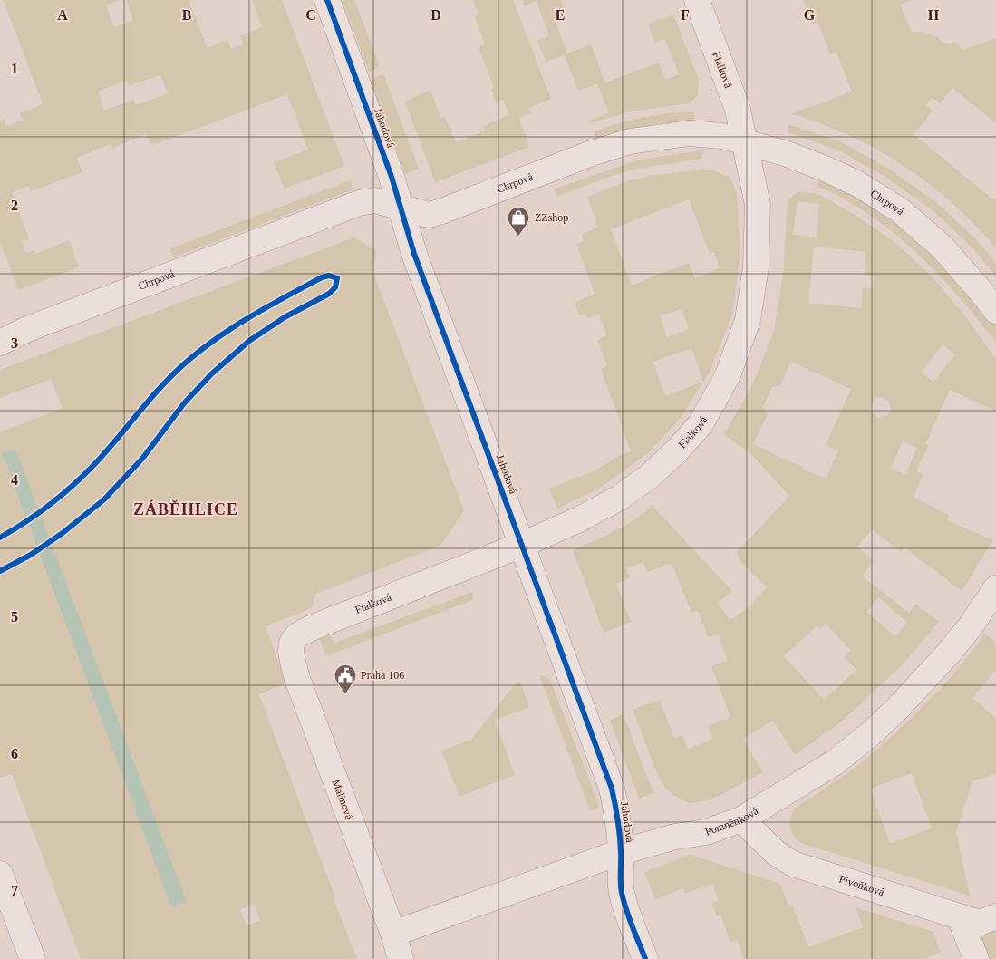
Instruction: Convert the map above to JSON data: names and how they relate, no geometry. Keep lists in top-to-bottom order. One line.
{"streets":{"street":["Fialková","Jahodová","Chrpová","Malinová","Pomněnková","Pivoňková"]},"crossings":[["Fialková","Jahodová"],["Fialková","Chrpová"],["Fialková","Malinová"],["Jahodová","Chrpová"],["Jahodová","Pomněnková"],["Malinová","Pomněnková"],["Pomněnková","Pivoňková"]],"districts":["ZÁBĚHLICE"],"places":{"shop":["ZZshop"],"public building":["Praha 106"]},"grid":{"columns":["A","B","C","D","E","F","G","H"],"rows":["1","2","3","4","5","6","7"]}}
